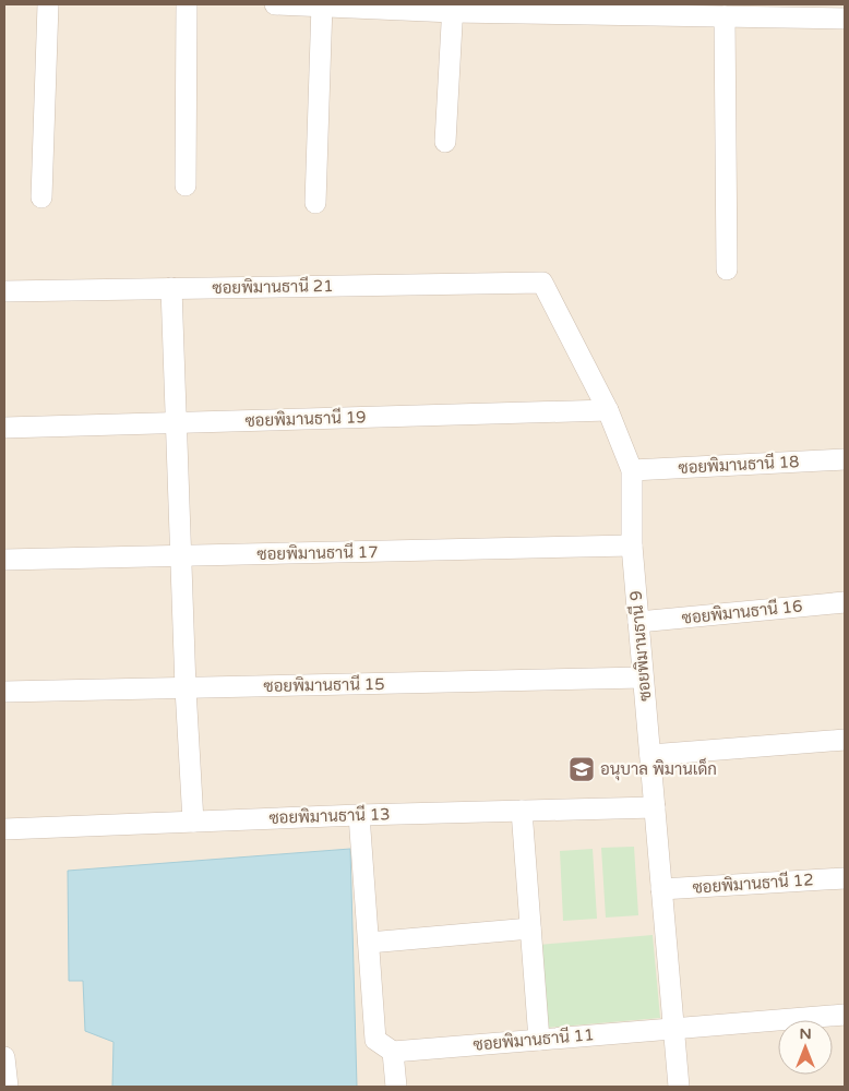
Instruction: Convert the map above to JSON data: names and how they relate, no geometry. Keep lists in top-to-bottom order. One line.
{"streets":{"street":["ซอยพิมานธานี 21","ซอยพิมานธานี 19","ซอยพิมานธานี 18","ซอยพิมานธานี 17","ซอยพิมานธานี 16","ซอยพิมานธานี 9","ซอยพิมานธานี 15","ซอยพิมานธานี 13","ซอยพิมานธานี 12","ซอยพิมานธานี 11"]},"crossings":[["ซอยพิมานธานี 21","ซอยพิมานธานี 9"],["ซอยพิมานธานี 19","ซอยพิมานธานี 9"],["ซอยพิมานธานี 18","ซอยพิมานธานี 9"],["ซอยพิมานธานี 17","ซอยพิมานธานี 9"],["ซอยพิมานธานี 16","ซอยพิมานธานี 9"],["ซอยพิมานธานี 9","ซอยพิมานธานี 15"],["ซอยพิมานธานี 9","ซอยพิมานธานี 13"],["ซอยพิมานธานี 9","ซอยพิมานธานี 12"],["ซอยพิมานธานี 9","ซอยพิมานธานี 11"]],"places":{"school or university":["อนุบาล พิมานเด็ก"]},"north":"top"}
